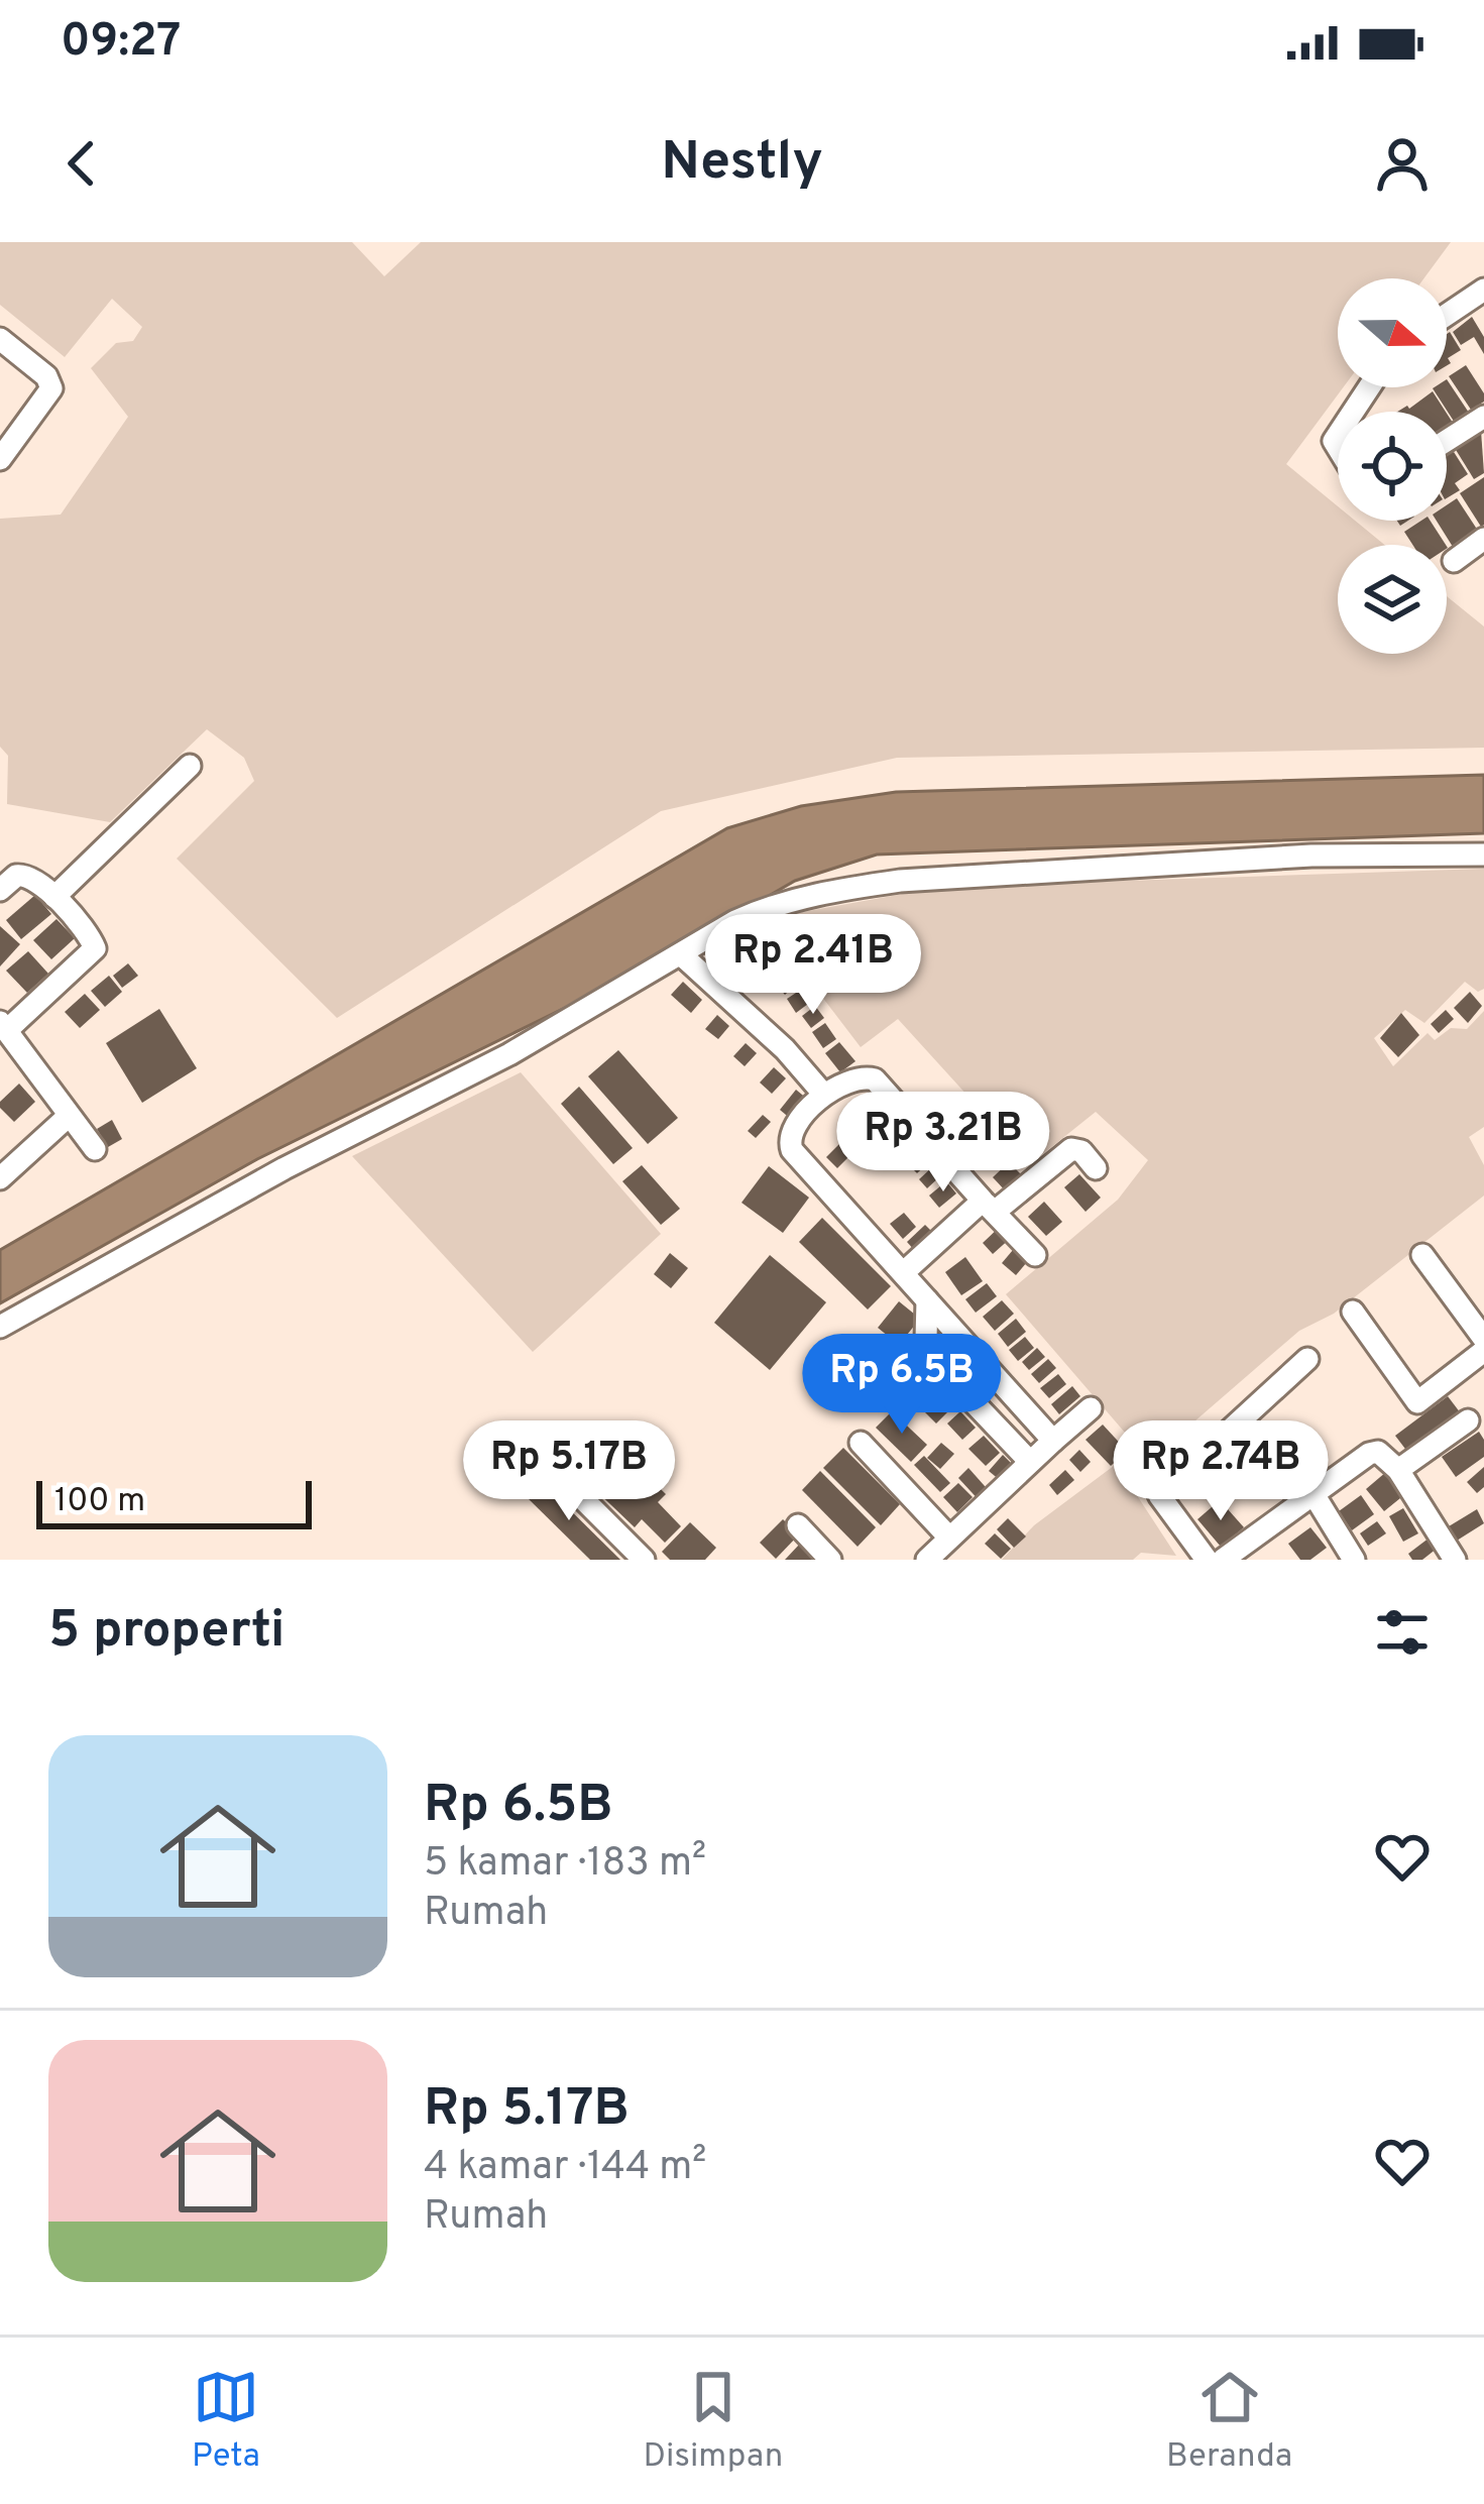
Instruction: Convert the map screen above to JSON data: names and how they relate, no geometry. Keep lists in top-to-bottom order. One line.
{"scale_bar":"100 m","north":"right","page":{"status":"09:27","header":"Nestly","price":["Rp 2.41B","Rp 3.21B","Rp 6.5B","Rp 5.17B","Rp 2.74B"],"scale":"100 m","heading":"5 properti","list":[{"name":"Rp 6.5B","note":"5 kamar · 183 m² · Rumah"},{"name":"Rp 5.17B","note":"4 kamar · 144 m² · Rumah"}],"tabs":["Peta","Disimpan","Beranda"]}}
